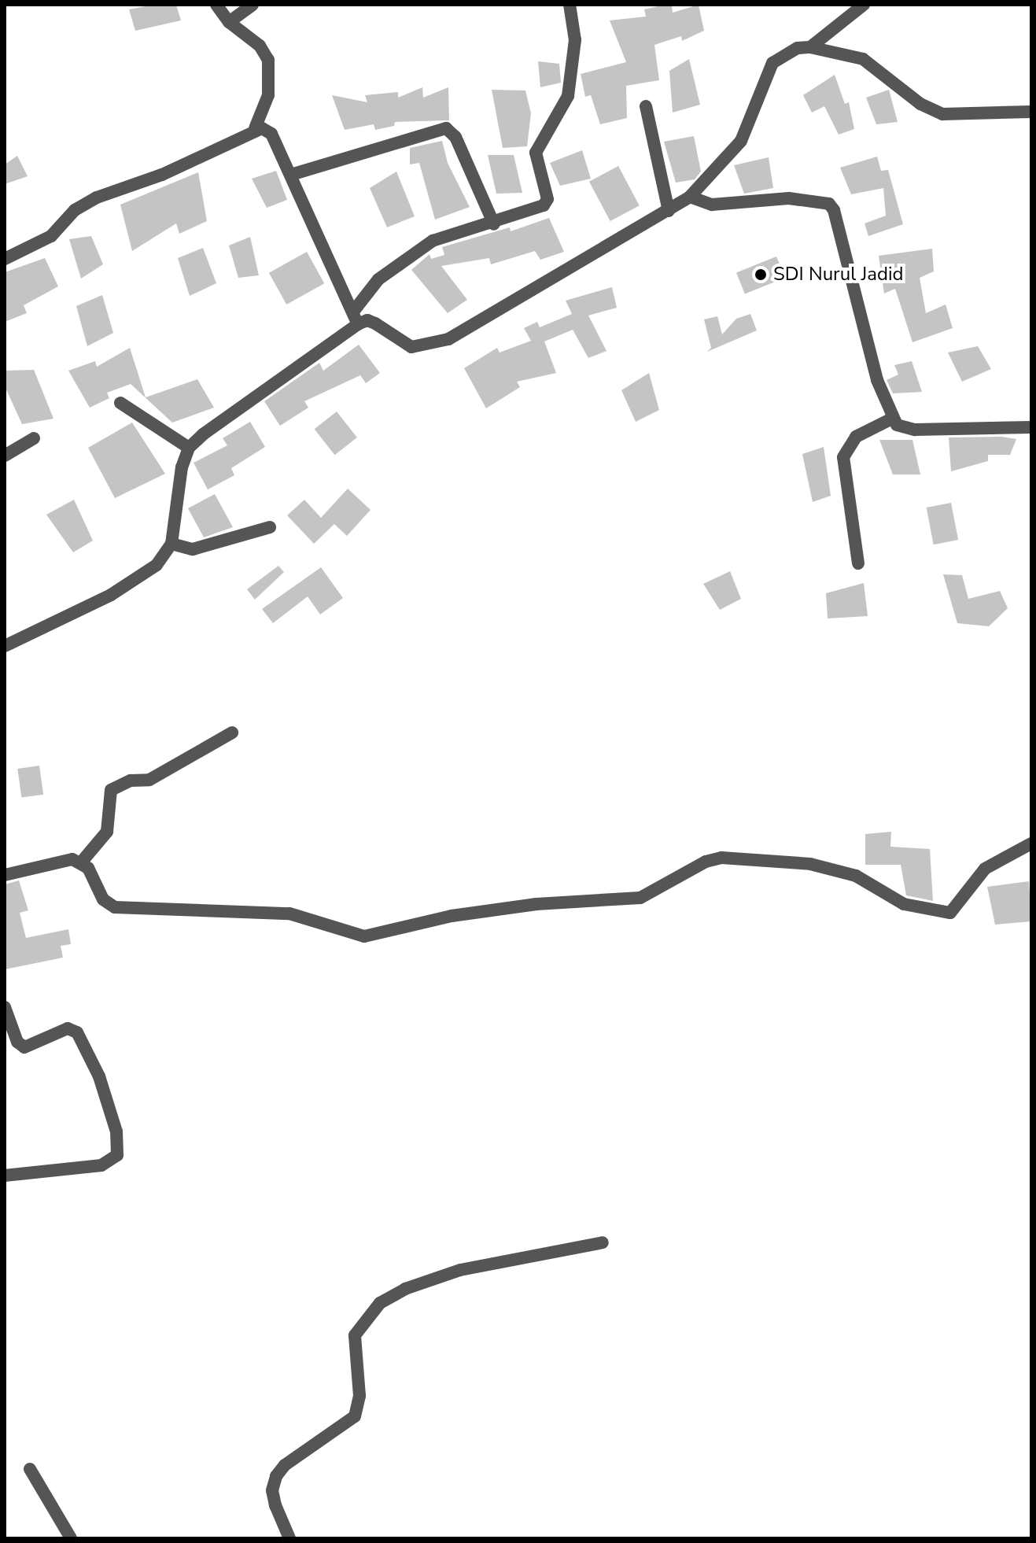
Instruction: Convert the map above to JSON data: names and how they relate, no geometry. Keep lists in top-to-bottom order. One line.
{"places":["SDI Nurul Jadid"]}
